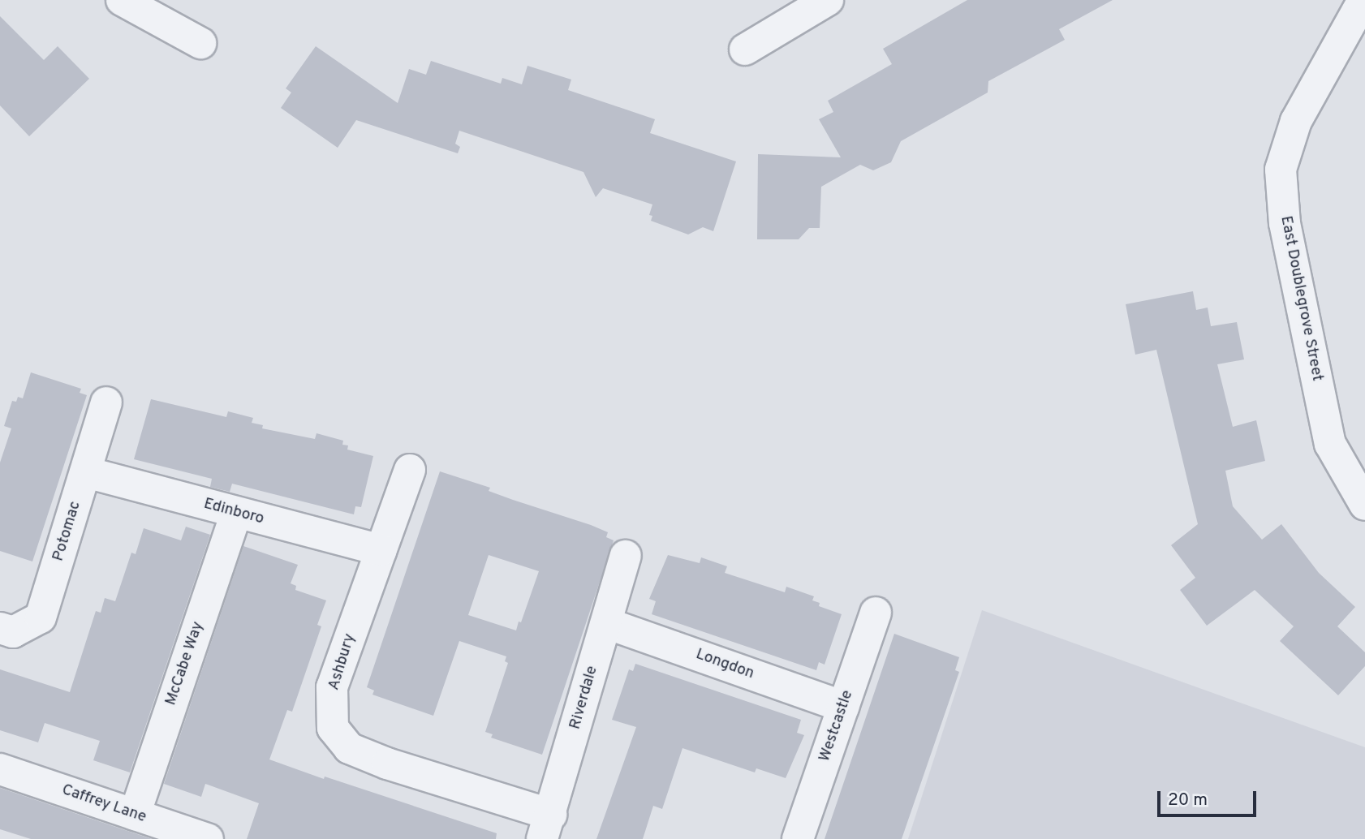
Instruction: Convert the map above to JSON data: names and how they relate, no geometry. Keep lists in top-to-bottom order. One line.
{"streets":{"street":["East Doublegrove Street","Edinboro","Potomac","Ashbury","McCabe Way","Longdon","Riverdale","Westcastle","Caffrey Lane"]},"crossings":[["Edinboro","Potomac"],["Edinboro","Ashbury"],["Edinboro","McCabe Way"],["Ashbury","Riverdale"],["McCabe Way","Caffrey Lane"],["Longdon","Riverdale"],["Longdon","Westcastle"]],"scale_bar":"20 m"}
